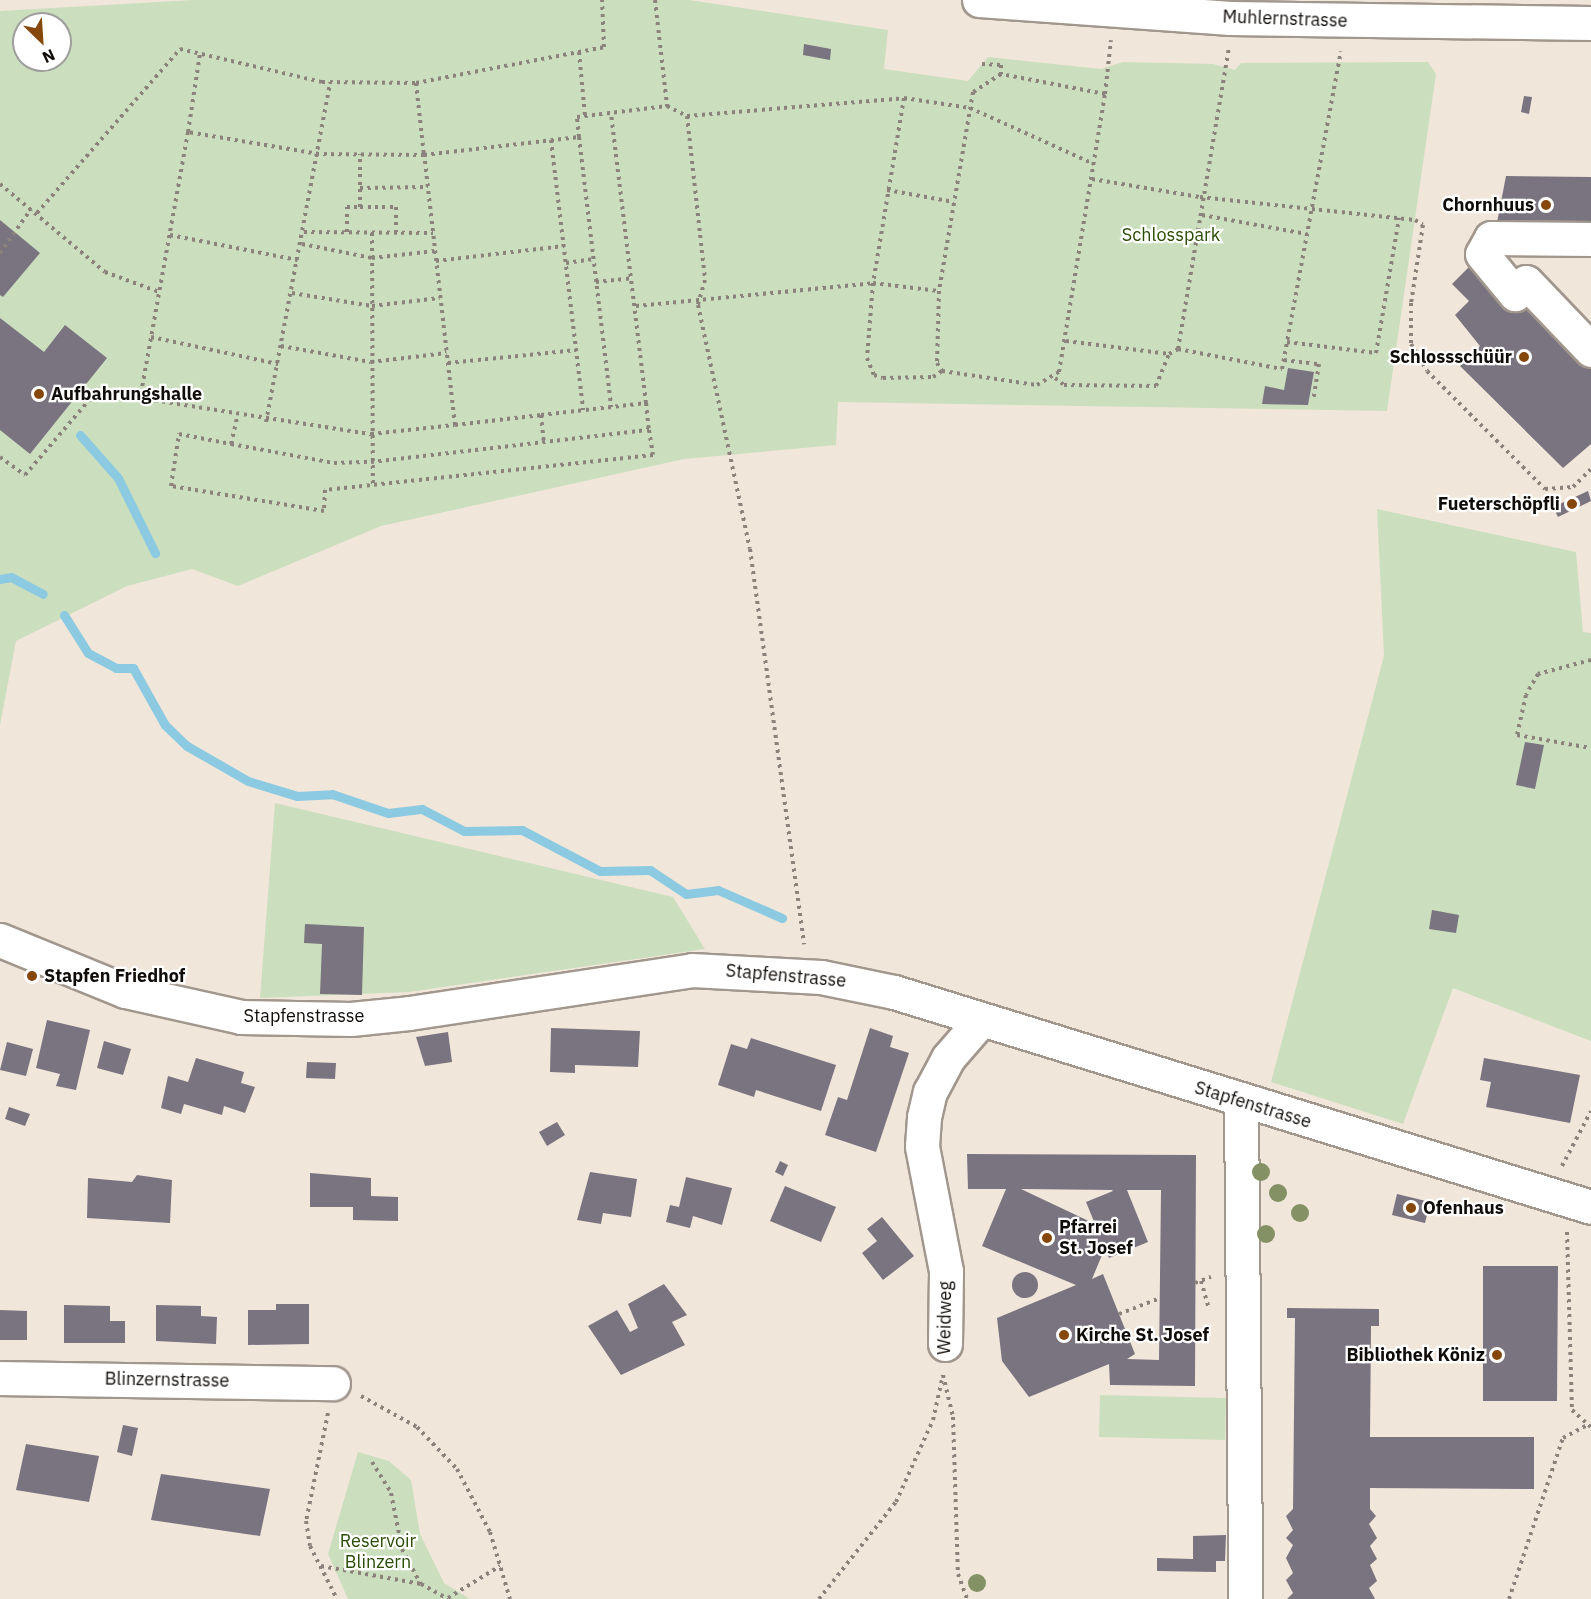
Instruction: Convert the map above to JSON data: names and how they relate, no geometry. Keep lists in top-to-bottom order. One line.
{"streets":{"street":["Muhlernstrasse","Stapfenstrasse","Weidweg","Blinzernstrasse"]},"crossings":[["Stapfenstrasse","Weidweg"]],"parks":["Schlosspark","Reservoir Blinzern"],"places":["Chornhuus","Schlossschüür","Aufbahrungshalle","Fueterschöpfli","Stapfen Friedhof","Ofenhaus","Pfarrei St. Josef","Kirche St. Josef","Bibliothek Köniz"],"north":"bottom right"}
